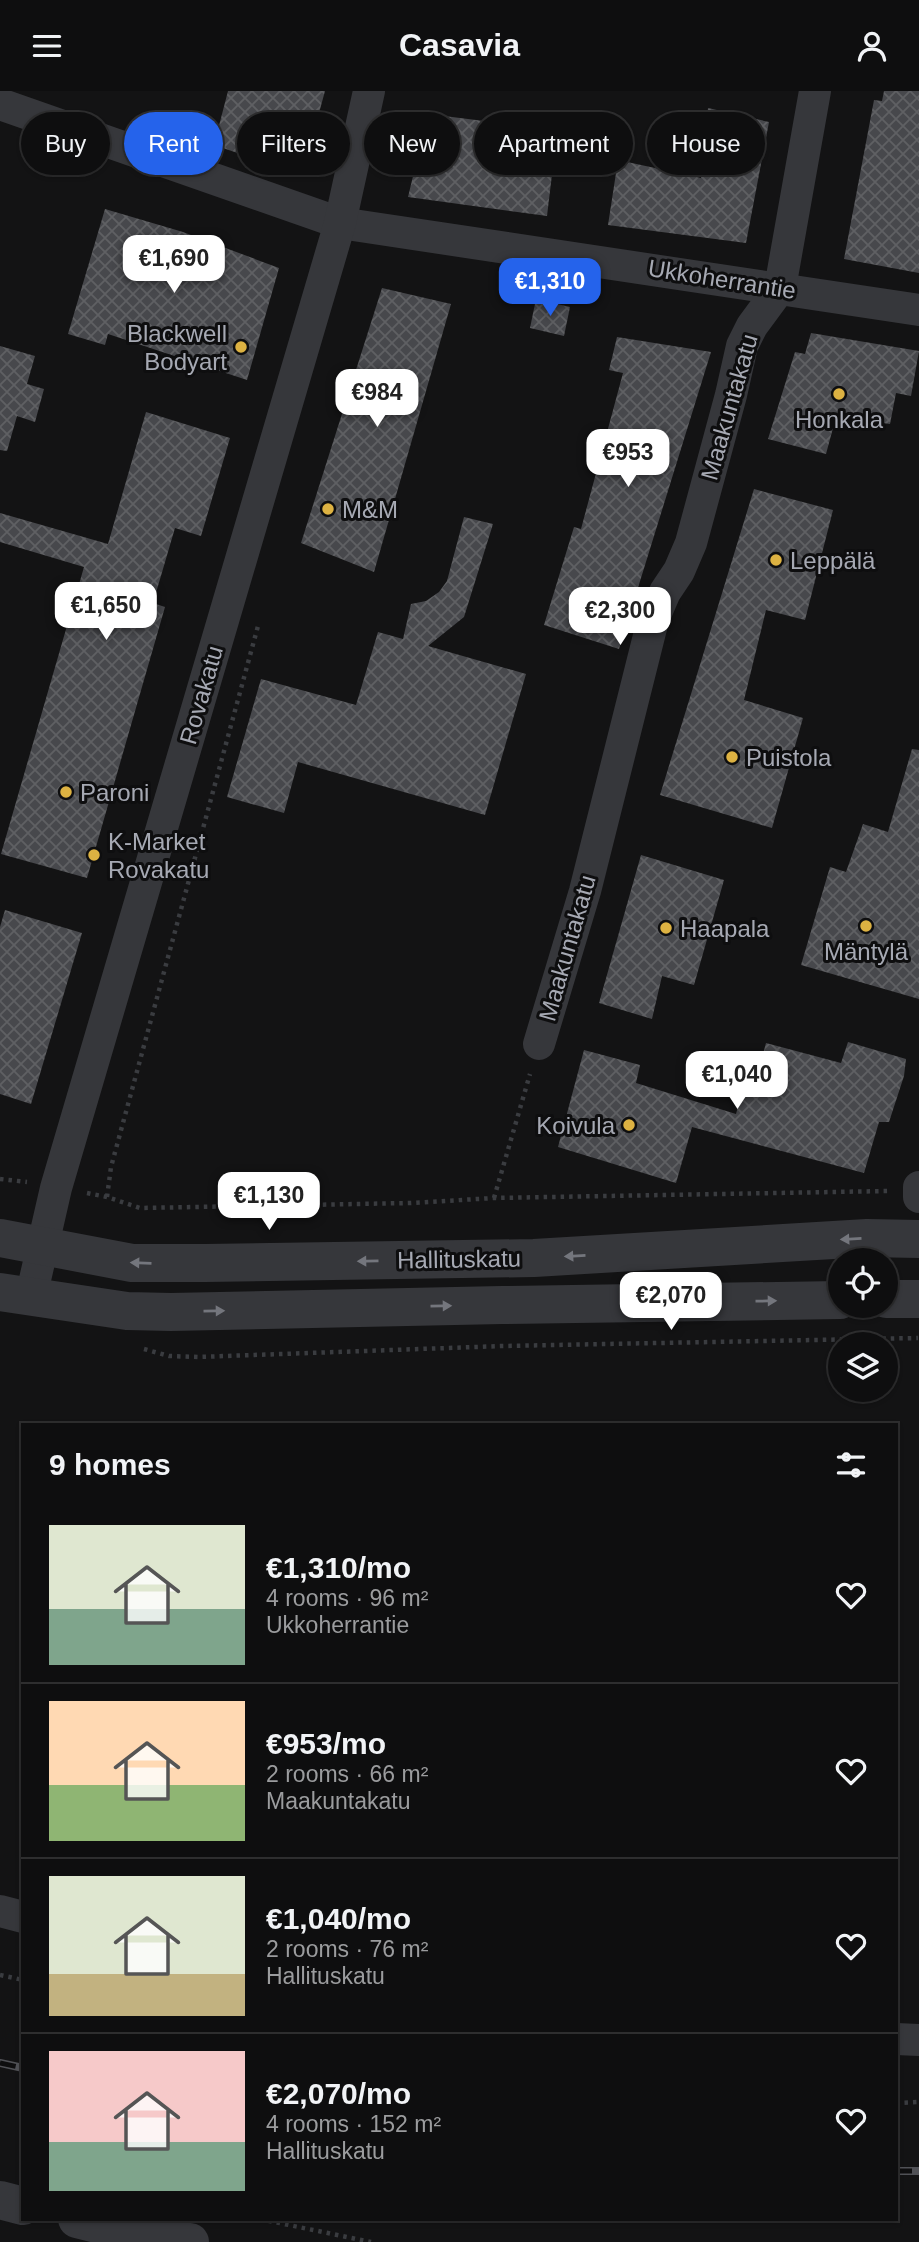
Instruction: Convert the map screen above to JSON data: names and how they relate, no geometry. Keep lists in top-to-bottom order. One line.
{"streets":{"street":["Ukkoherrantie","Maakuntakatu","Rovakatu","Hallituskatu"]},"crossings":[["Ukkoherrantie","Maakuntakatu"],["Ukkoherrantie","Rovakatu"],["Rovakatu","Hallituskatu"]],"places":["Blackwell Bodyart","Honkala","M&M","Leppälä","Puistola","Paroni","K-Market Rovakatu","Mäntylä","Haapala","Koivula"],"page":{"header":"Casavia","chip":["Buy","Rent","Filters","New","Apartment","House"],"price":["€1,690","€1,310","€984","€953","€1,650","€2,300","€1,040","€1,130","€2,070"],"heading":"9 homes","list":[{"name":"€1,310/mo","note":"4 rooms · 96 m² · Ukkoherrantie"},{"name":"€953/mo","note":"2 rooms · 66 m² · Maakuntakatu"},{"name":"€1,040/mo","note":"2 rooms · 76 m² · Hallituskatu"},{"name":"€2,070/mo","note":"4 rooms · 152 m² · Hallituskatu"}]}}
